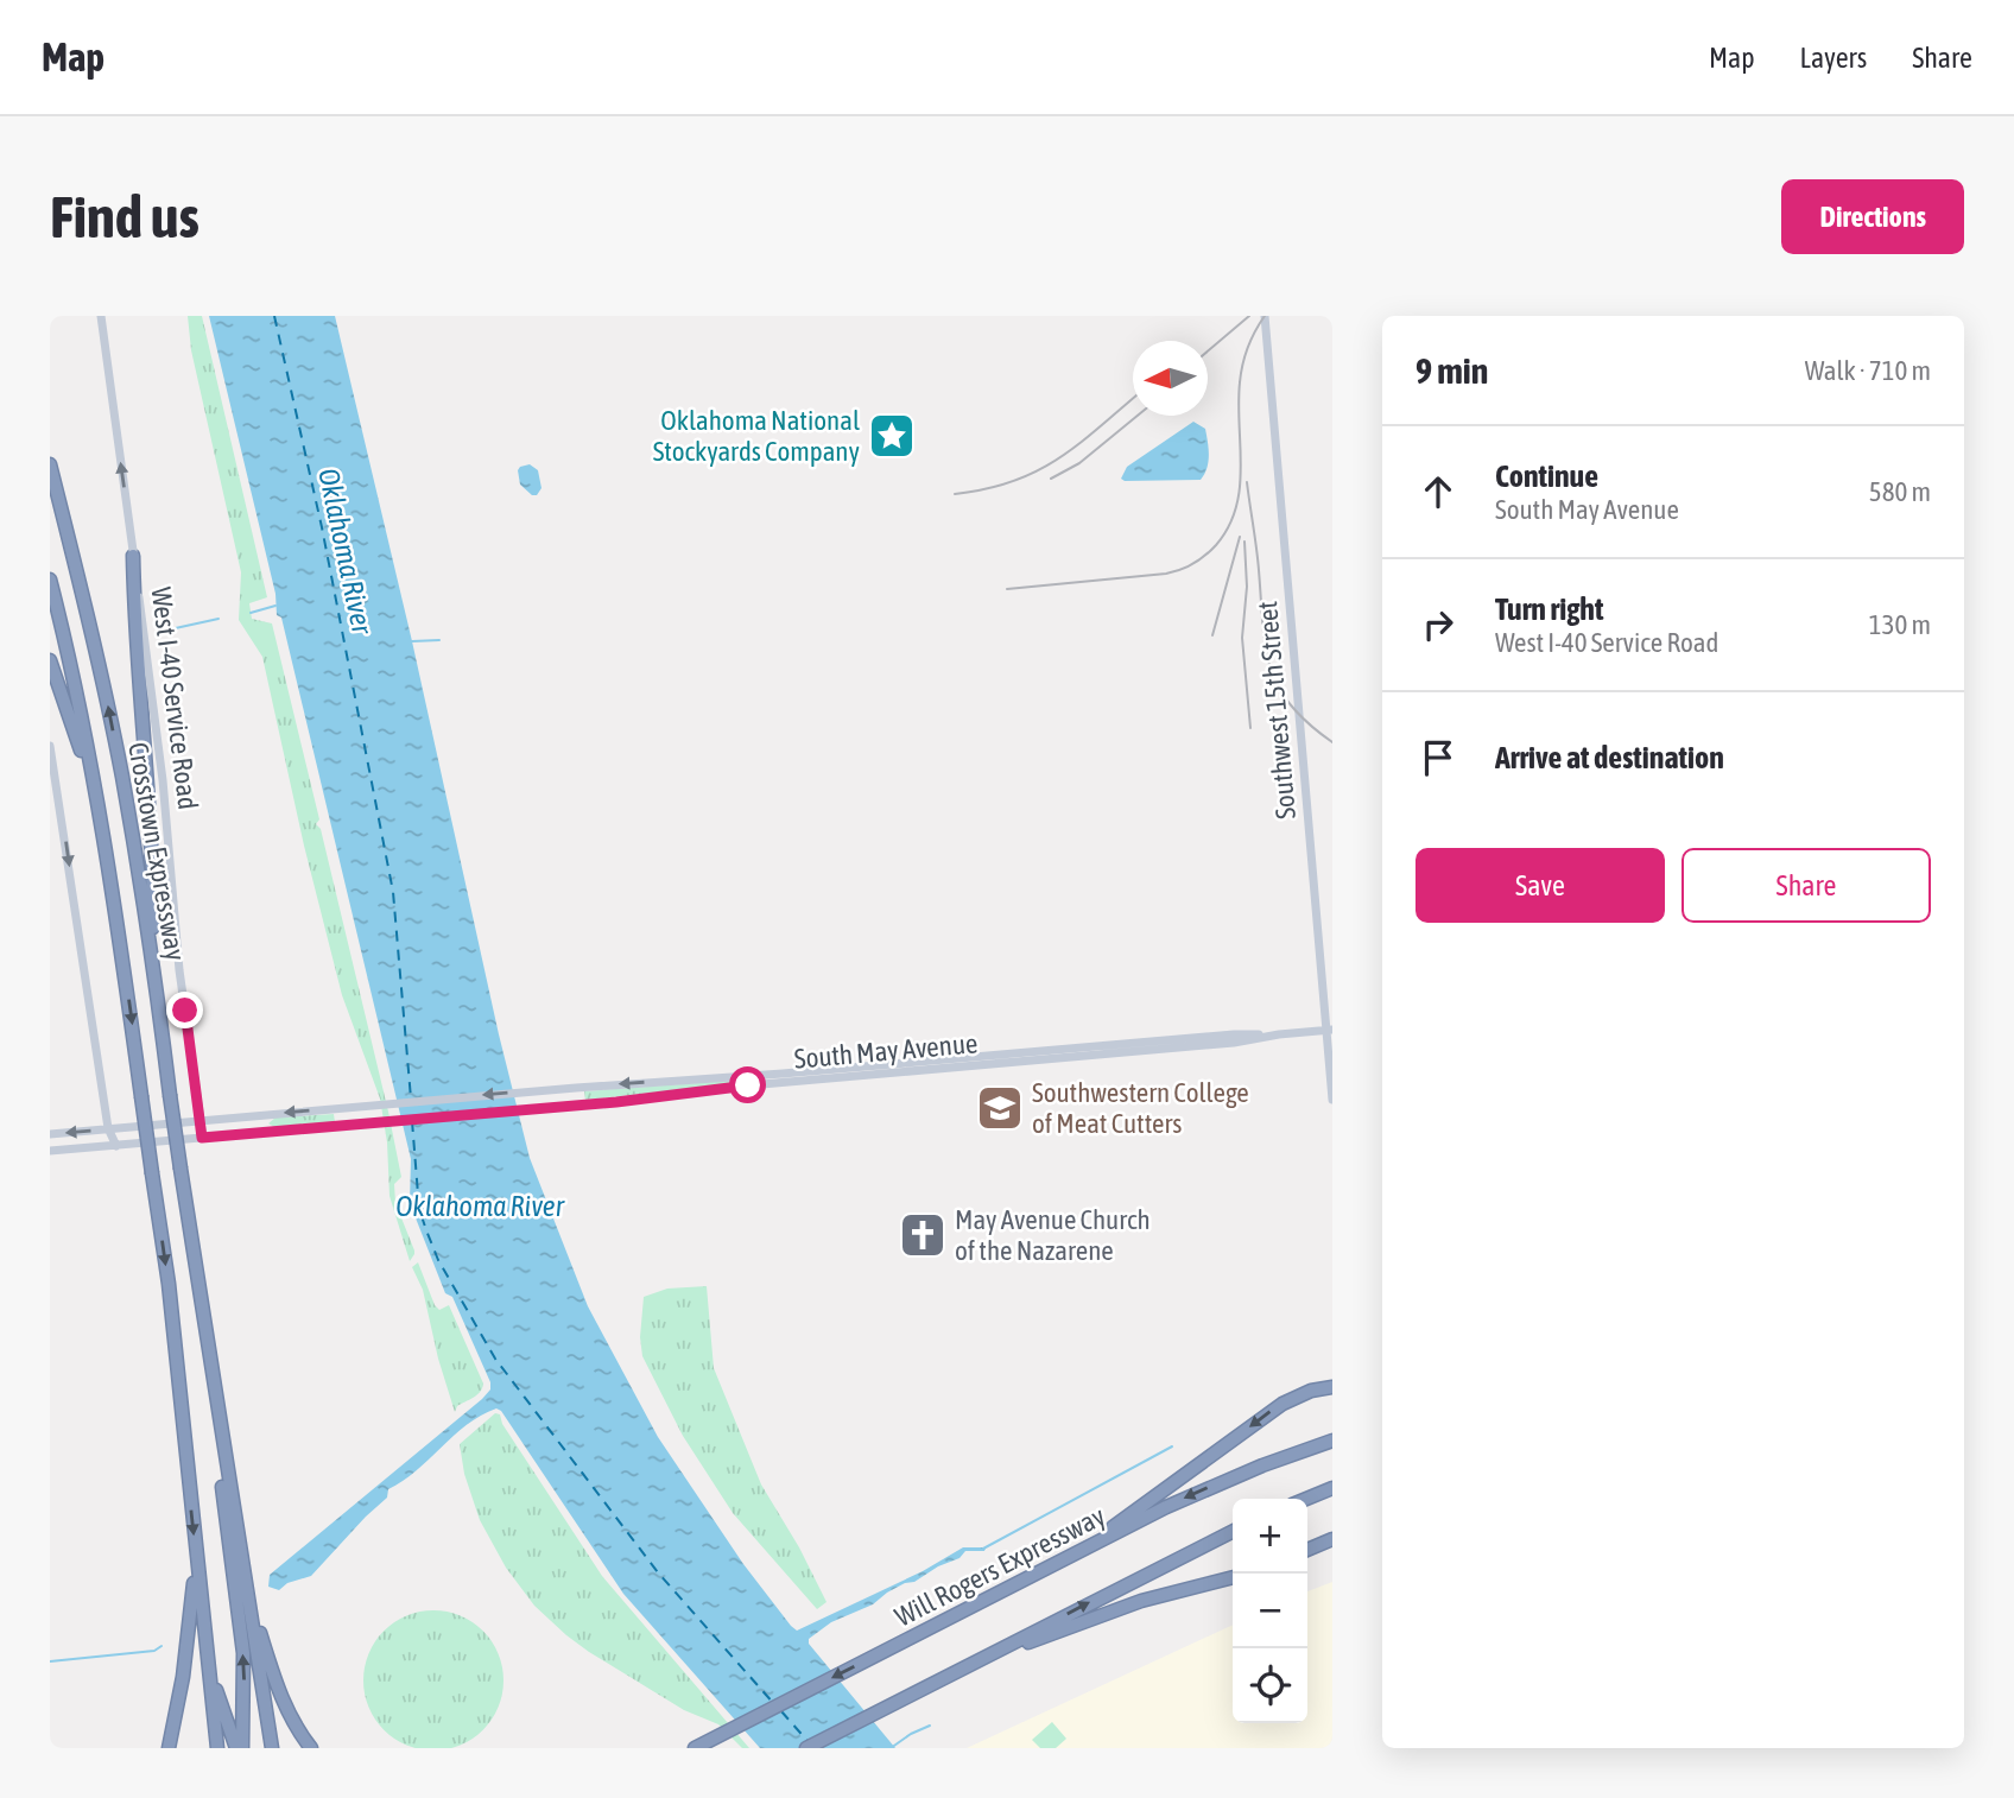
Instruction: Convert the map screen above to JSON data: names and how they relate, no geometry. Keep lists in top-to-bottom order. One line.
{"streets":{"highway":["Crosstown Expressway","Will Rogers Expressway"],"main road":["West I-40 Service Road","Southwest 15th Street","South May Avenue"]},"crossings":[["West I-40 Service Road","South May Avenue"],["Southwest 15th Street","South May Avenue"]],"water":["Oklahoma River"],"places":{"place":["Oklahoma National Stockyards Company"],"school or university":["Southwestern College of Meat Cutters"],"church":["May Avenue Church of the Nazarene"]},"north":"left","page":{"header":"Map","nav":["Map","Layers","Share"],"buttons":["Directions",["Save","Share"]],"title":"Find us","heading":["9 min","Walk · 710 m"],"list":[["Continue","South May Avenue","580 m"],["Turn right","West I-40 Service Road","130 m"],"Arrive at destination"],"map_buttons":["+","−"]}}
